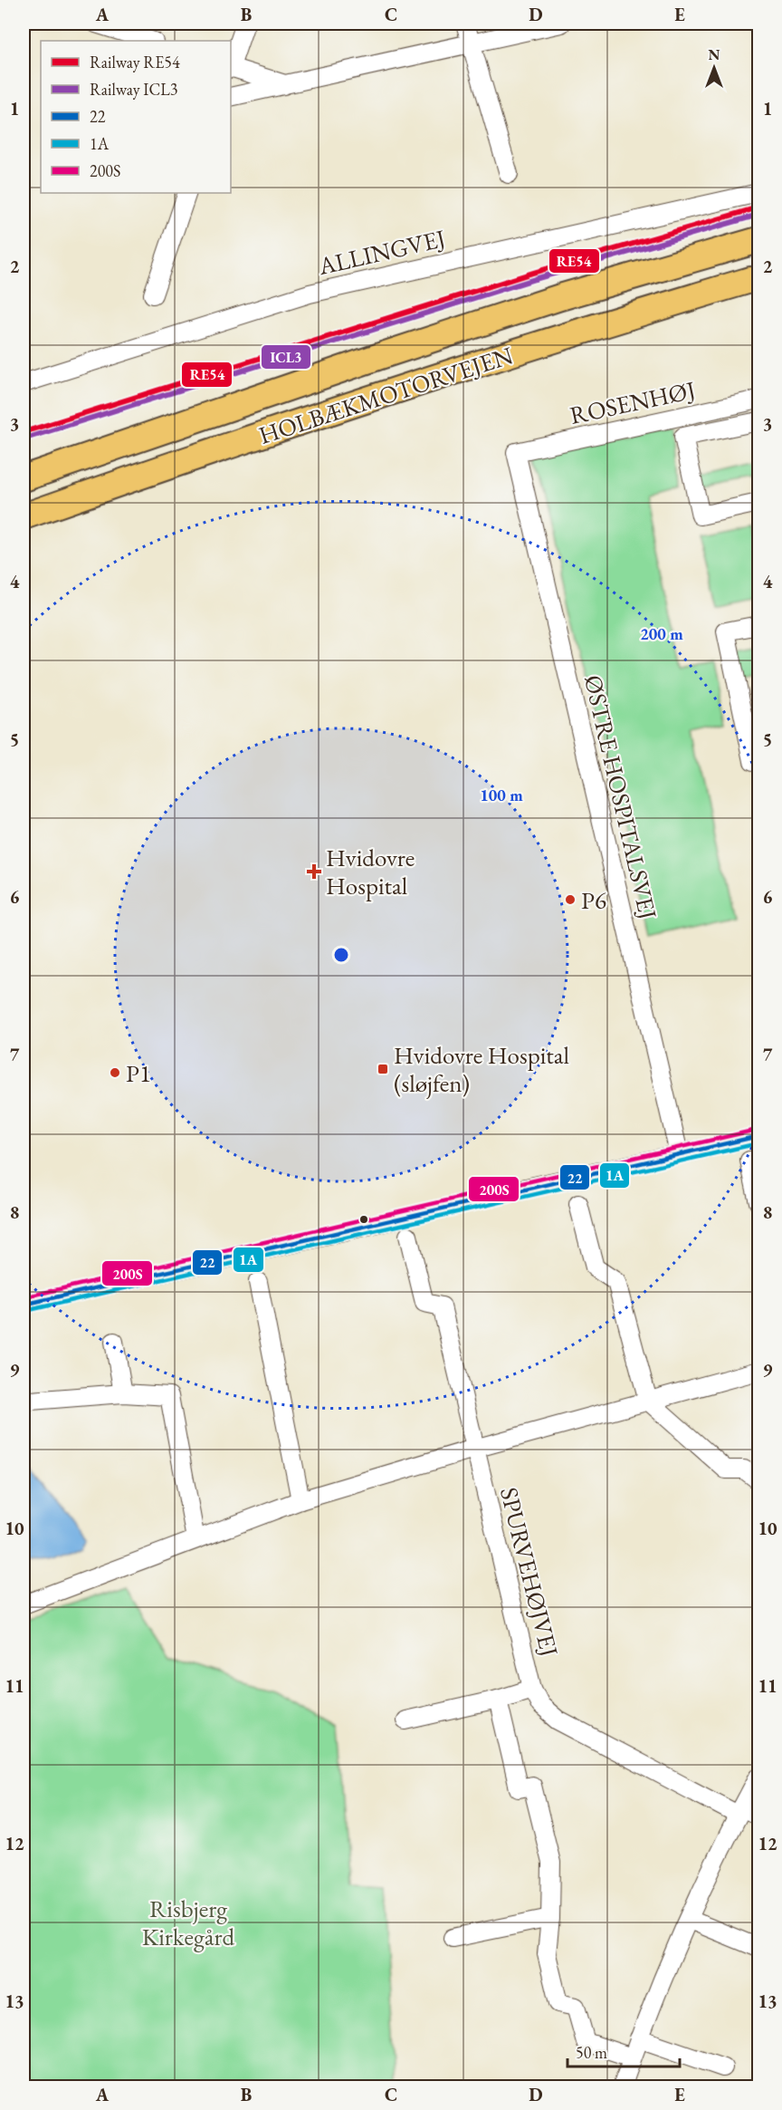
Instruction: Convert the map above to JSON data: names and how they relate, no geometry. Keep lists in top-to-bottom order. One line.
{"streets":{"highway":["HOLBÆKMOTORVEJEN"],"street":["ALLINGVEJ","ROSENHØJ","ØSTRE HOSPITALSVEJ","SPURVEHØJVEJ"]},"crossings":[["ROSENHØJ","ØSTRE HOSPITALSVEJ"]],"parks":["Risbjerg Kirkegård"],"places":{"health":["Hvidovre Hospital"],"other":["P6","P1"],"transit":["Hvidovre Hospital (sløjfen)"]},"lines":["rail line RE54","rail line ICL3","transit line 200S","transit line 22","transit line 1A"],"legend":["Railway RE54","Railway ICL3","22","1A","200S"],"scale_bar":"50 m","north":"top","grid":{"columns":["A","B","C","D","E"],"rows":["1","2","3","4","5","6","7","8","9","10","11","12","13"]},"rings":["200 m","100 m"]}
